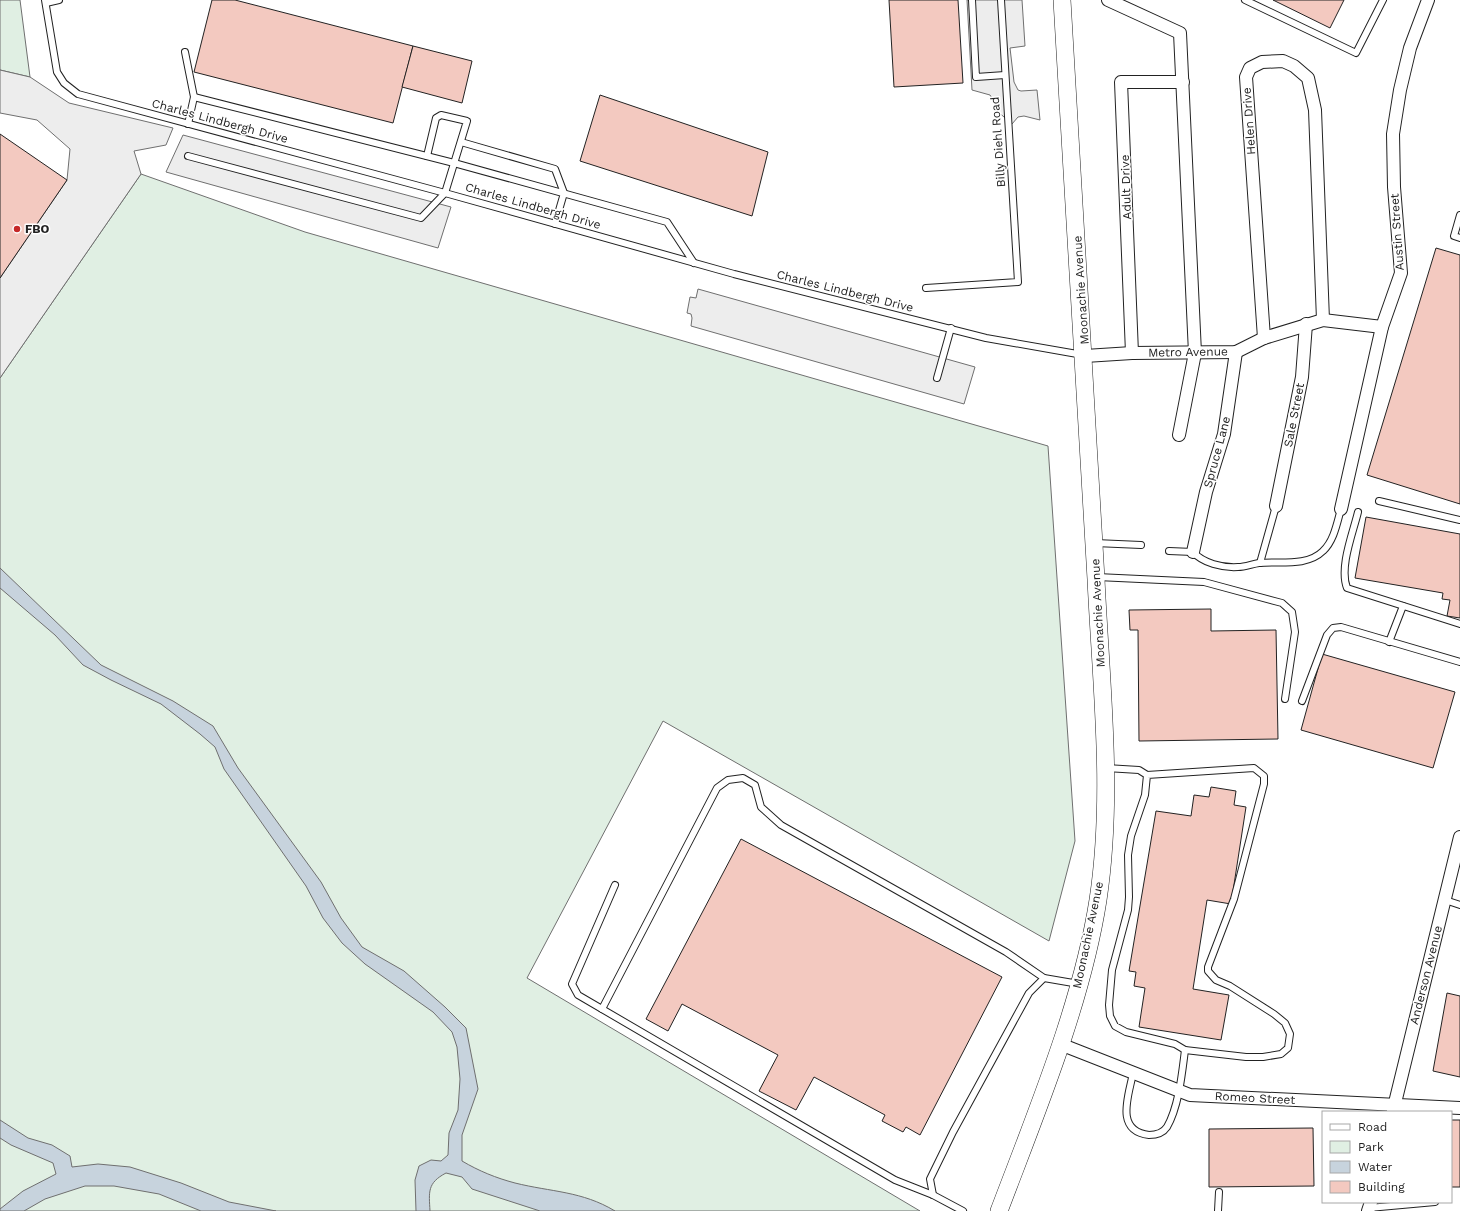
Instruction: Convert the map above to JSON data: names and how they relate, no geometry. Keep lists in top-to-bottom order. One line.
{"streets":{"main road":["Moonachie Avenue"],"street":["Helen Drive","Adult Drive","Austin Street","Metro Avenue","Sale Street","Spruce Lane","Anderson Avenue","Romeo Street"],"lane":["Charles Lindbergh Drive","Billy Diehl Road"]},"crossings":[["Charles Lindbergh Drive","Moonachie Avenue"],["Charles Lindbergh Drive","Metro Avenue"],["Helen Drive","Metro Avenue"],["Adult Drive","Metro Avenue"],["Austin Street","Metro Avenue"],["Moonachie Avenue","Metro Avenue"],["Moonachie Avenue","Romeo Street"],["Metro Avenue","Sale Street"],["Metro Avenue","Spruce Lane"],["Anderson Avenue","Romeo Street"]],"places":["FBO"],"legend":["Road","Park","Water","Building"]}
